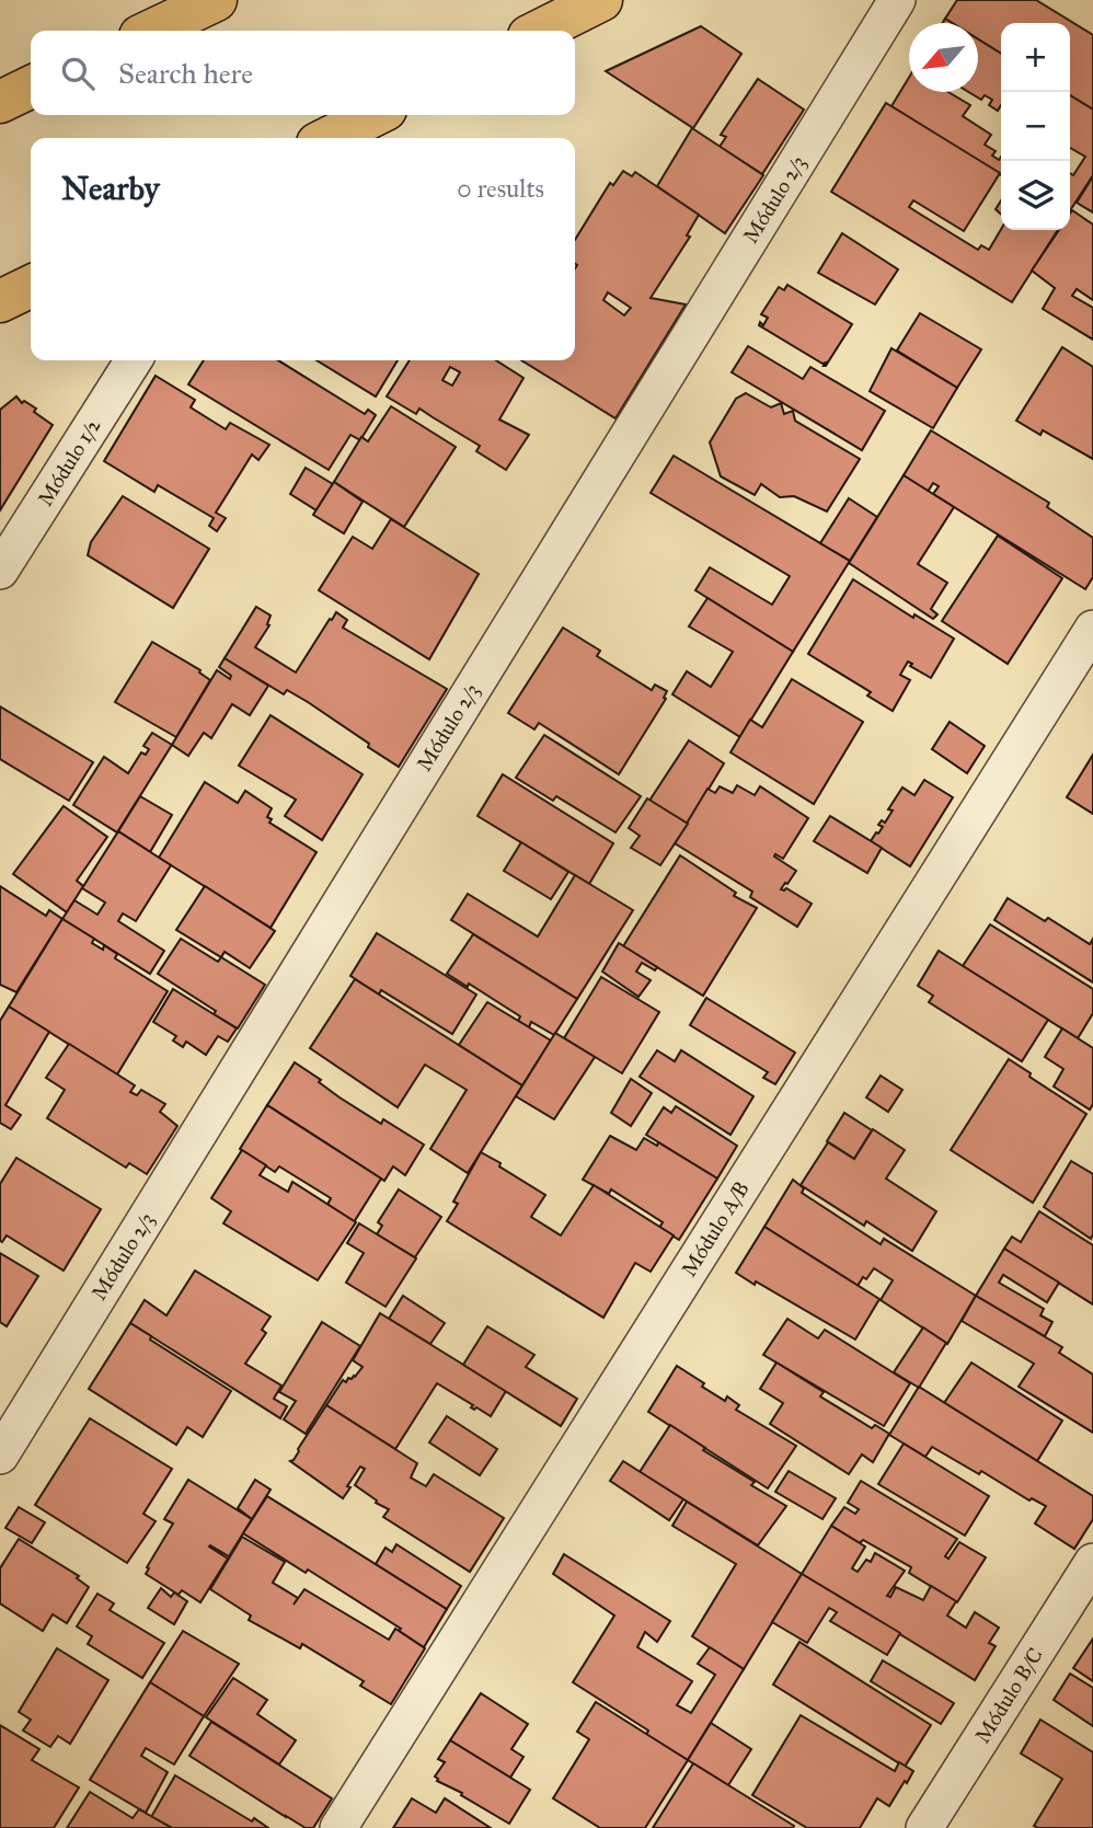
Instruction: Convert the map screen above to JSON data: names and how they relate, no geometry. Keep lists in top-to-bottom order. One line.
{"streets":{"street":["Módulo 2/3","Módulo 1/2","Módulo A/B","Módulo B/C"]},"north":"bottom left","page":{"map_buttons":["+","−"],"search":"Search here","heading":["Nearby","0 results"]}}
